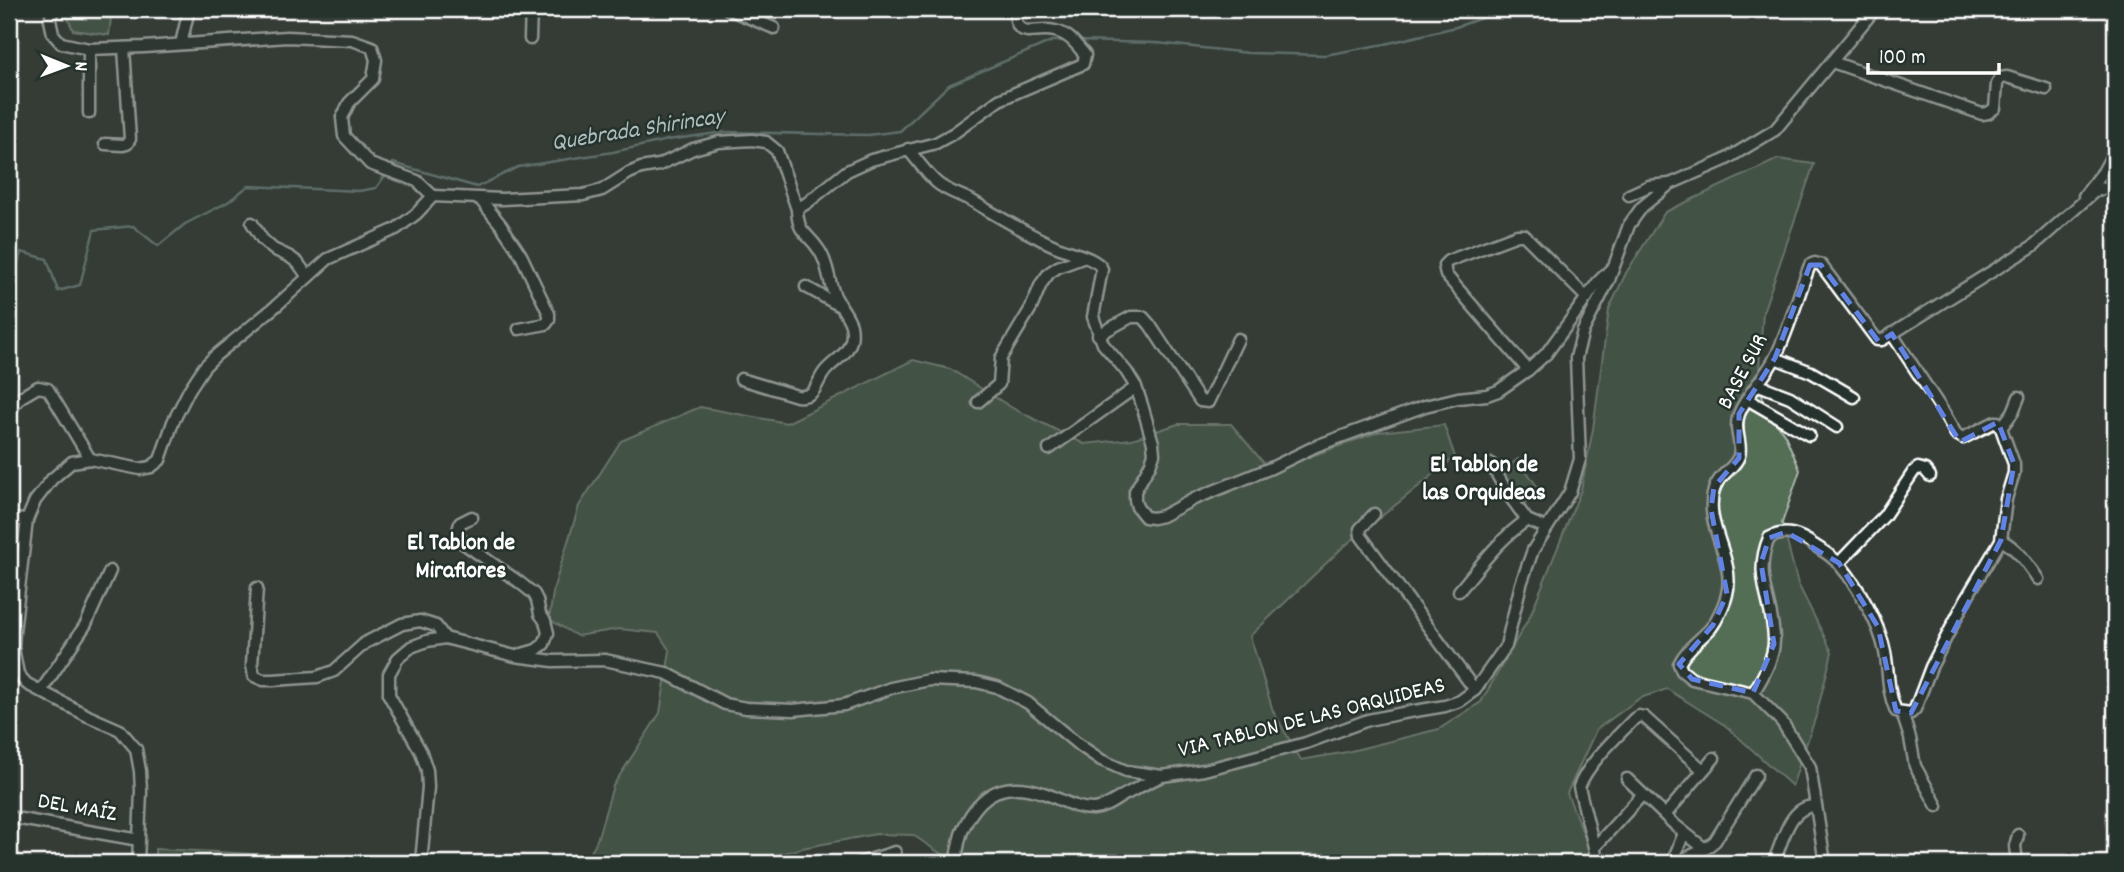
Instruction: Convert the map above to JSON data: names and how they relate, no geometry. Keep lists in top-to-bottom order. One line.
{"streets":{"street":["BASE SUR","VIA TABLON DE LAS ORQUIDEAS","DEL MAÍZ"]},"districts":["El Tablon de las Orquideas","El Tablon de Miraflores"],"water":["Quebrada Shirincay"],"scale_bar":"100 m","north":"right"}
